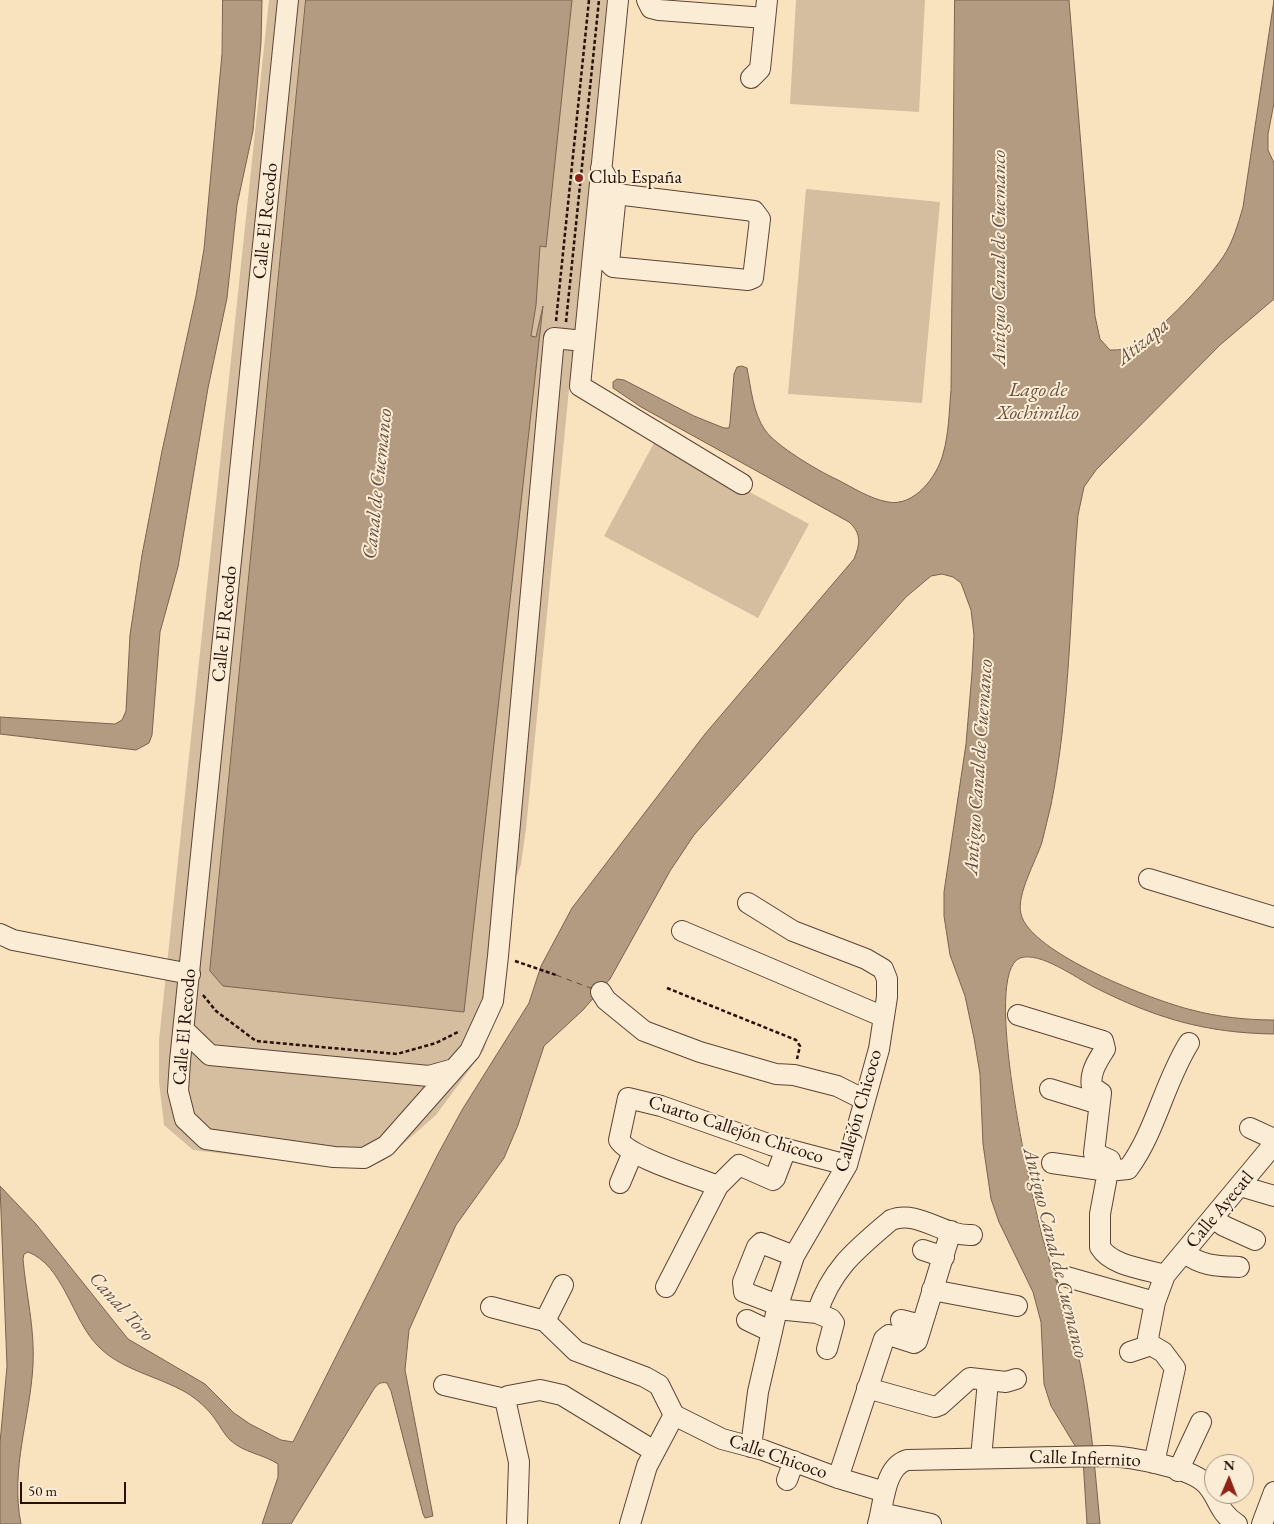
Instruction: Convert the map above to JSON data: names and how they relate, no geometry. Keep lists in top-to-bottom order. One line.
{"streets":{"street":["Calle El Recodo","Callejón Chicoco","Cuarto Callejón Chicoco","Calle Ayecatl","Calle Chicoco","Calle Infiernito"]},"crossings":[["Callejón Chicoco","Cuarto Callejón Chicoco"],["Callejón Chicoco","Calle Chicoco"],["Calle Chicoco","Calle Infiernito"]],"water":["Antiguo Canal de Cuemanco","Atizapa","Lago de Xochimilco","Canal de Cuemanco","Canal Toro"],"places":["Club España"],"scale_bar":"50 m","north":"top"}
